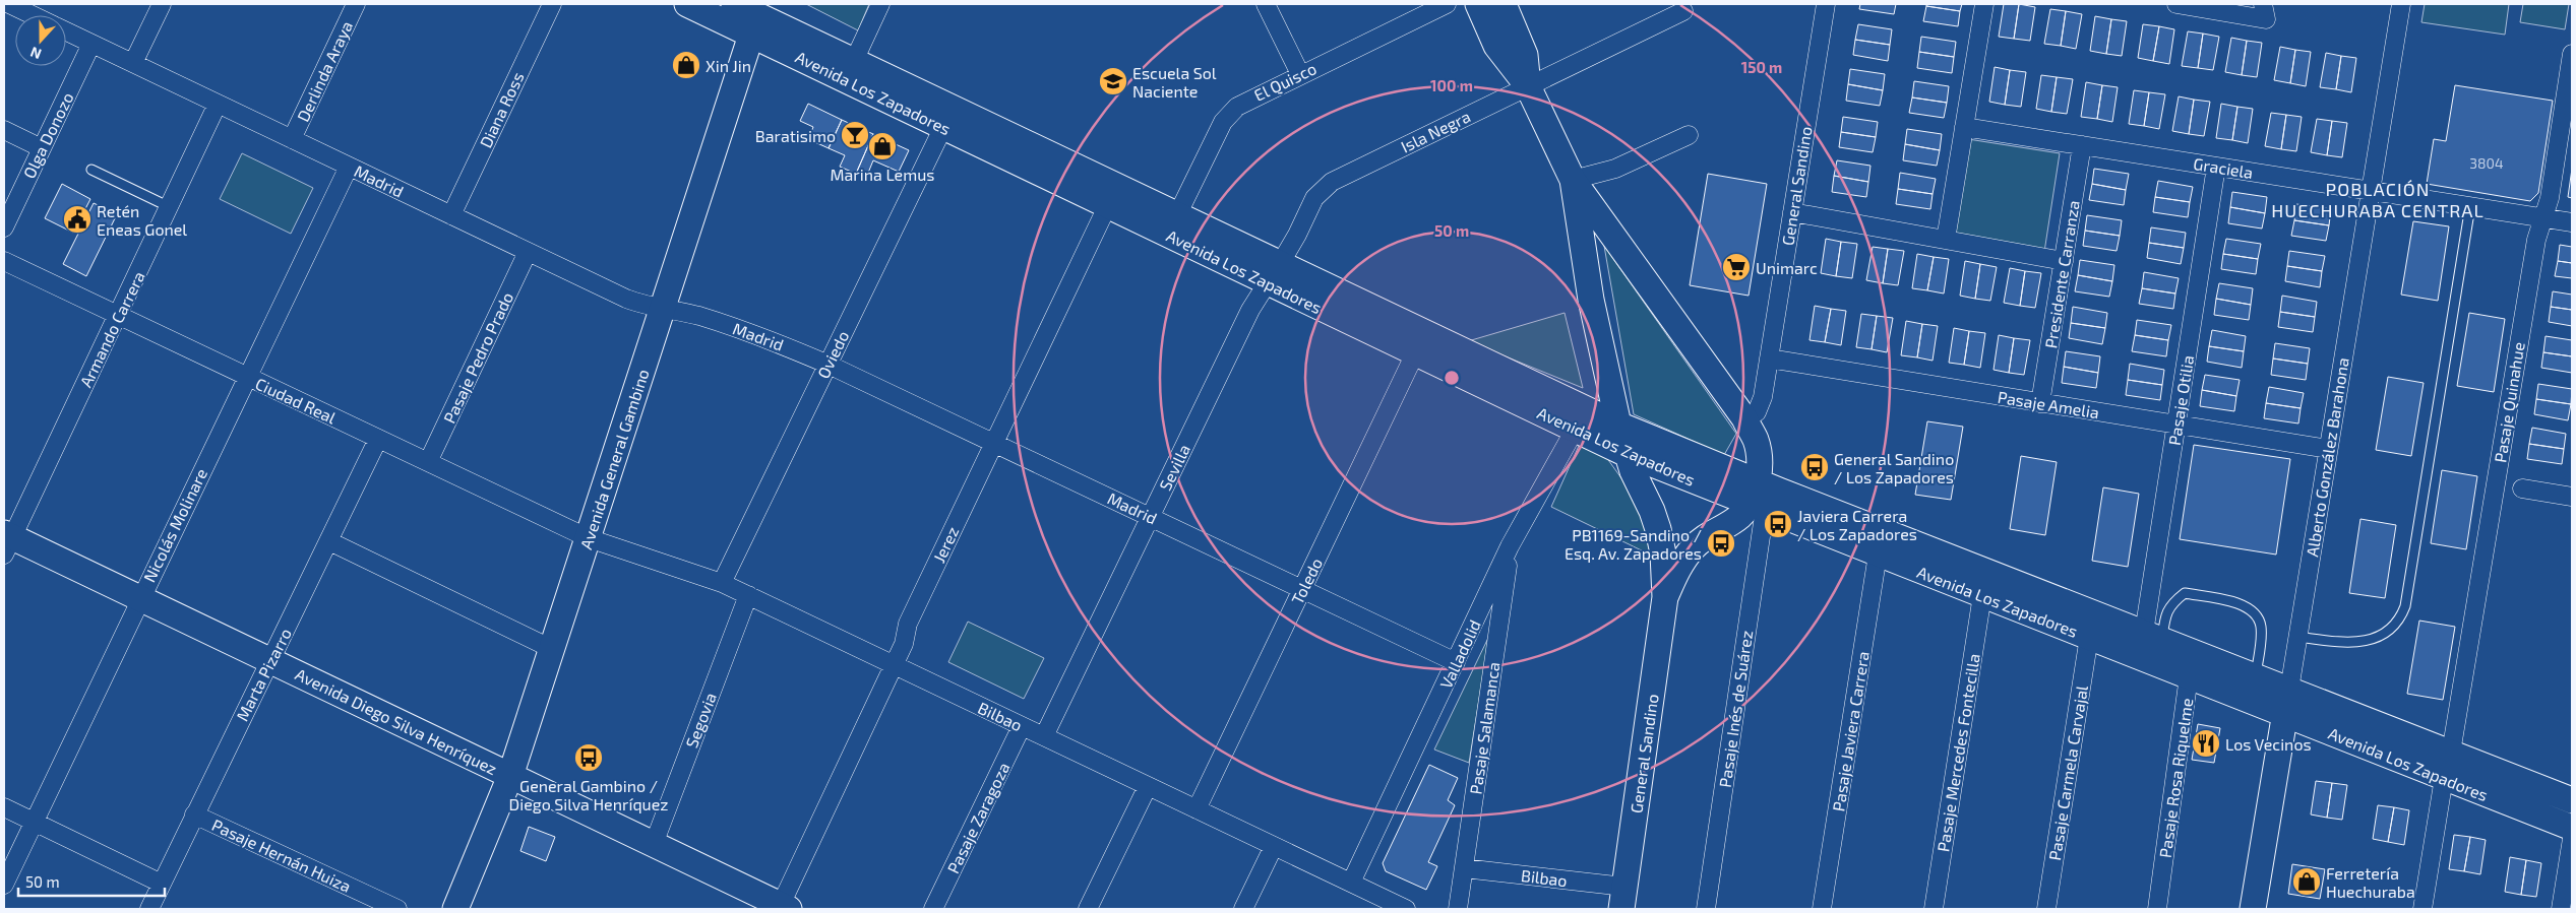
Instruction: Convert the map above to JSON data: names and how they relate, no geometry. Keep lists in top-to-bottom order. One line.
{"streets":{"main road":["Avenida Los Zapadores","General Sandino","Alberto González Barahona","Avenida General Gambino","Avenida Diego Silva Henríquez"],"street":["Derlinda Araya","El Quisco","Diana Ross","Isla Negra","Olga Donozo","Graciela","Madrid","Presidente Carranza","Armando Carrera","Oviedo","Pasaje Pedro Prado","Ciudad Real","Pasaje Otilia","Pasaje Quinahue","Pasaje Amelia","Sevilla","Nicolás Molinare","Jerez","Toledo","Valladolid","Marta Pizarro","Pasaje Inés de Suárez","Bilbao","Segovia","Pasaje Salamanca","Pasaje Javiera Carrera","Pasaje Mercedes Fontecilla","Pasaje Carmela Carvajal","Pasaje Rosa Riquelme","Pasaje Zaragoza","Pasaje Hernán Huiza"]},"crossings":[["Derlinda Araya","Madrid"],["El Quisco","Avenida Los Zapadores"],["Avenida Los Zapadores","Isla Negra"],["Avenida Los Zapadores","General Sandino"],["Avenida Los Zapadores","Oviedo"],["Avenida Los Zapadores","Pasaje Otilia"],["Avenida Los Zapadores","Pasaje Quinahue"],["Avenida Los Zapadores","Alberto González Barahona"],["Avenida Los Zapadores","Avenida General Gambino"],["Avenida Los Zapadores","Sevilla"],["Avenida Los Zapadores","Jerez"],["Avenida Los Zapadores","Toledo"],["Avenida Los Zapadores","Valladolid"],["Avenida Los Zapadores","Pasaje Inés de Suárez"],["Avenida Los Zapadores","Pasaje Javiera Carrera"],["Avenida Los Zapadores","Pasaje Mercedes Fontecilla"],["Avenida Los Zapadores","Pasaje Carmela Carvajal"],["Avenida Los Zapadores","Pasaje Rosa Riquelme"],["Diana Ross","Madrid"],["Isla Negra","Sevilla"],["Olga Donozo","Madrid"],["Graciela","Presidente Carranza"],["Graciela","Pasaje Otilia"],["Graciela","Pasaje Quinahue"],["Graciela","Alberto González Barahona"],["Madrid","Armando Carrera"],["Madrid","Oviedo"],["Madrid","Pasaje Pedro Prado"],["Madrid","Avenida General Gambino"],["Madrid","Sevilla"],["Madrid","Nicolás Molinare"],["Madrid","Jerez"],["Madrid","Toledo"],["Madrid","Valladolid"],["General Sandino","Pasaje Amelia"],["General Sandino","Pasaje Inés de Suárez"],["General Sandino","Bilbao"],["Presidente Carranza","Pasaje Amelia"],["Armando Carrera","Ciudad Real"],["Armando Carrera","Avenida Diego Silva Henríquez"],["Oviedo","Bilbao"],["Pasaje Pedro Prado","Ciudad Real"],["Ciudad Real","Avenida General Gambino"],["Ciudad Real","Nicolás Molinare"],["Ciudad Real","Marta Pizarro"],["Ciudad Real","Bilbao"],["Pasaje Otilia","Pasaje Amelia"],["Pasaje Amelia","Alberto González Barahona"],["Avenida General Gambino","Bilbao"],["Avenida General Gambino","Avenida Diego Silva Henríquez"],["Sevilla","Bilbao"],["Nicolás Molinare","Avenida Diego Silva Henríquez"],["Jerez","Bilbao"],["Jerez","Avenida Diego Silva Henríquez"],["Toledo","Bilbao"],["Valladolid","Bilbao"],["Valladolid","Pasaje Salamanca"],["Marta Pizarro","Avenida Diego Silva Henríquez"],["Marta Pizarro","Pasaje Hernán Huiza"],["Bilbao","Segovia"],["Bilbao","Pasaje Salamanca"],["Bilbao","Pasaje Zaragoza"],["Segovia","Avenida Diego Silva Henríquez"]],"districts":["POBLACIÓN HUECHURABA CENTRAL"],"places":{"shop":["Xin Jin","Marina Lemus","Ferretería Huechuraba"],"school or university":["Escuela Sol Naciente"],"bar":["Baratisimo"],"public building":["Retén Eneas Gonel"],"supermarket":["Unimarc"],"bus stop":["General Sandino / Los Zapadores","Javiera Carrera / Los Zapadores","PB1169-Sandino / Esq. Av. Zapadores","General Gambino / Diego Silva Henríquez"],"restaurant":["Los Vecinos"]},"house_numbers":["3804"],"scale_bar":"50 m","north":"bottom","rings":["150 m","100 m","50 m"]}
